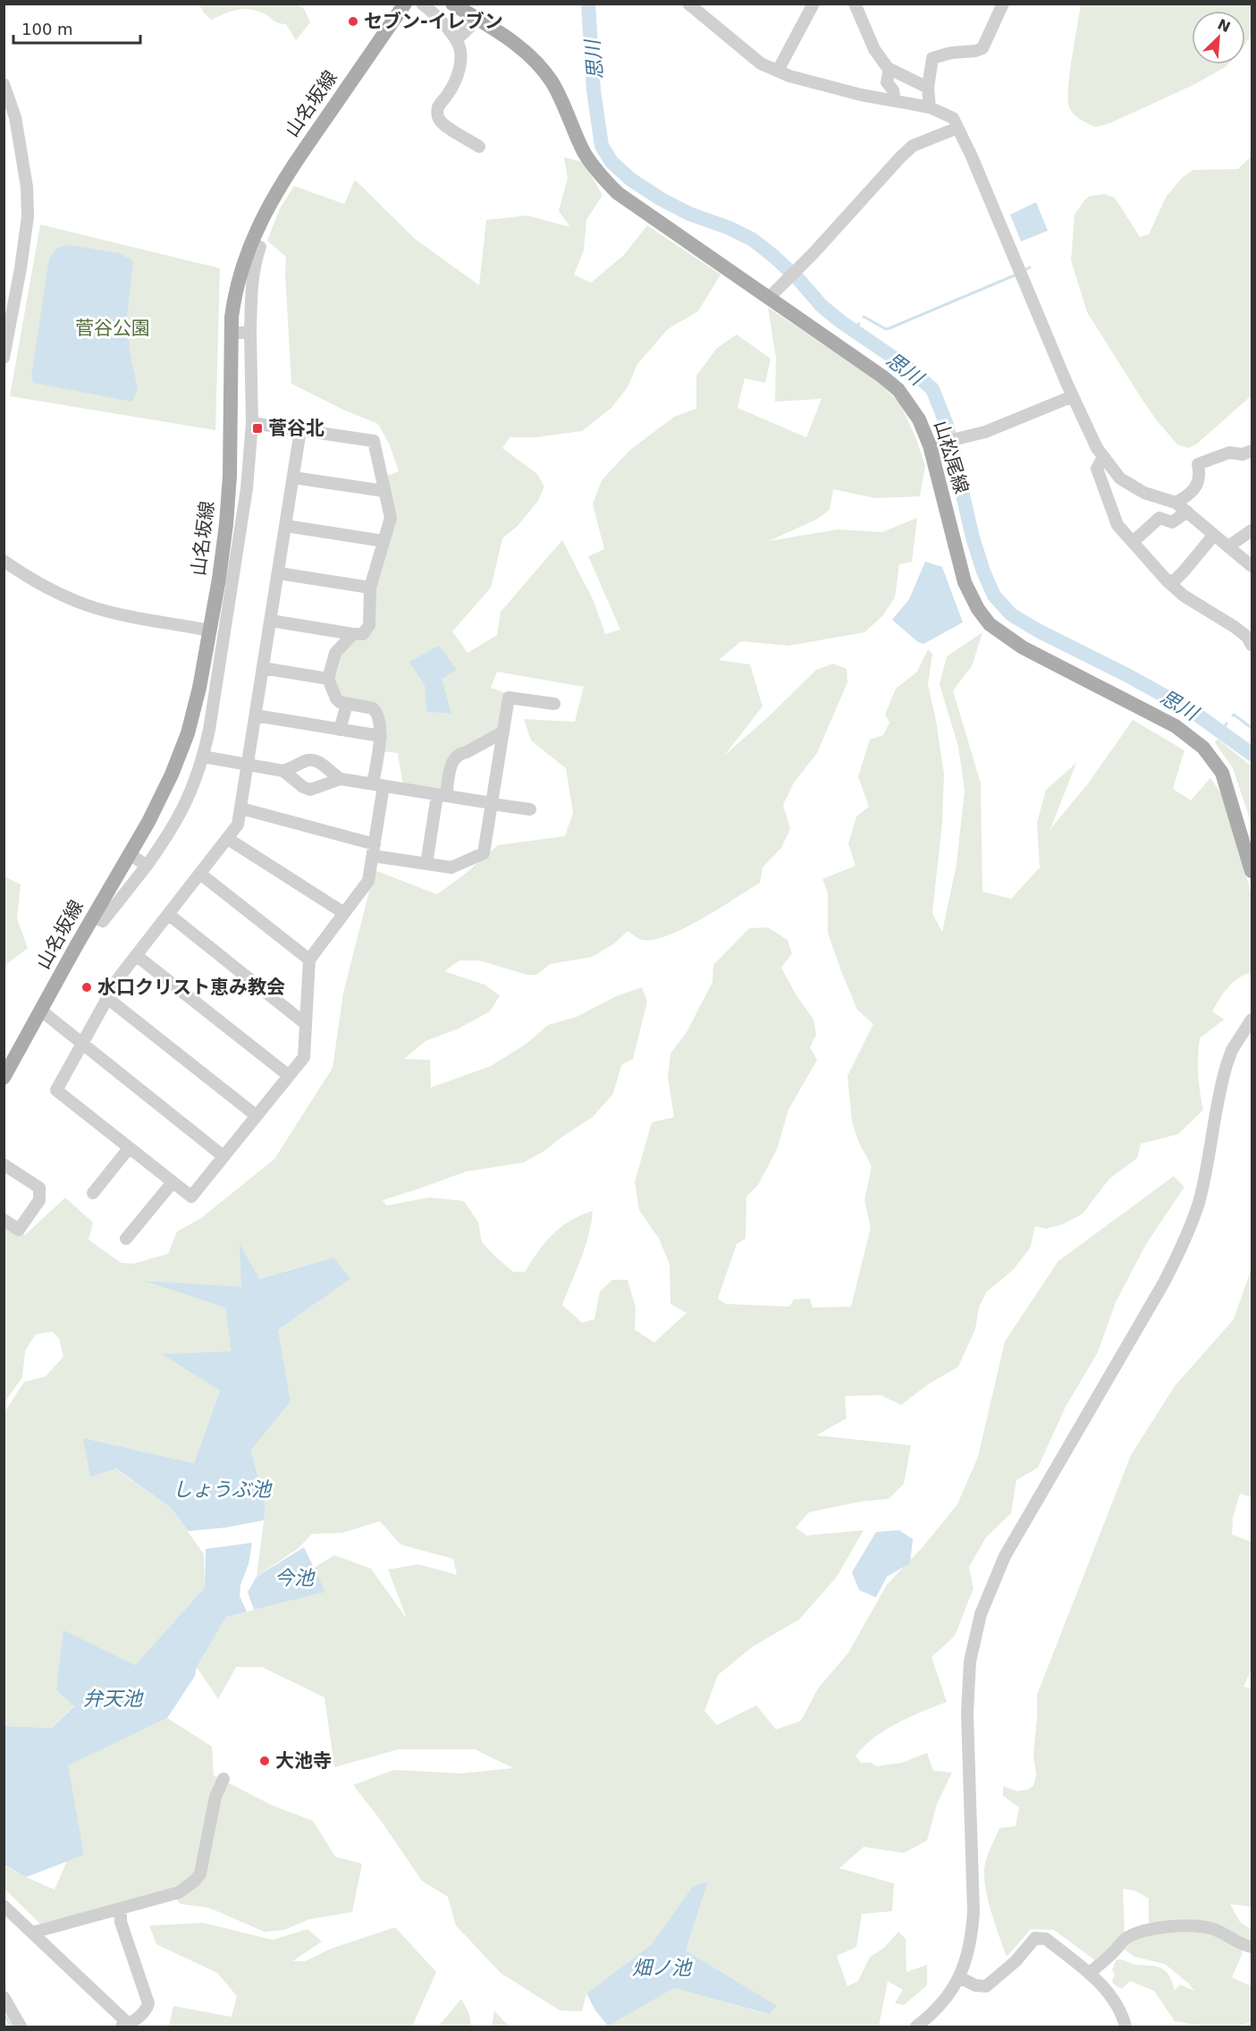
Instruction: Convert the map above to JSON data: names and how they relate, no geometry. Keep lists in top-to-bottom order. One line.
{"streets":{"main road":["山名坂線","山松尾線"]},"water":["思川","しょうぶ池","今池","弁天池","畑ノ池"],"parks":["菅谷公園"],"places":{"other":["セブン-イレブン","水口クリスト恵み教会","大池寺"],"transit":["菅谷北"]},"scale_bar":"100 m","north":"top right"}
